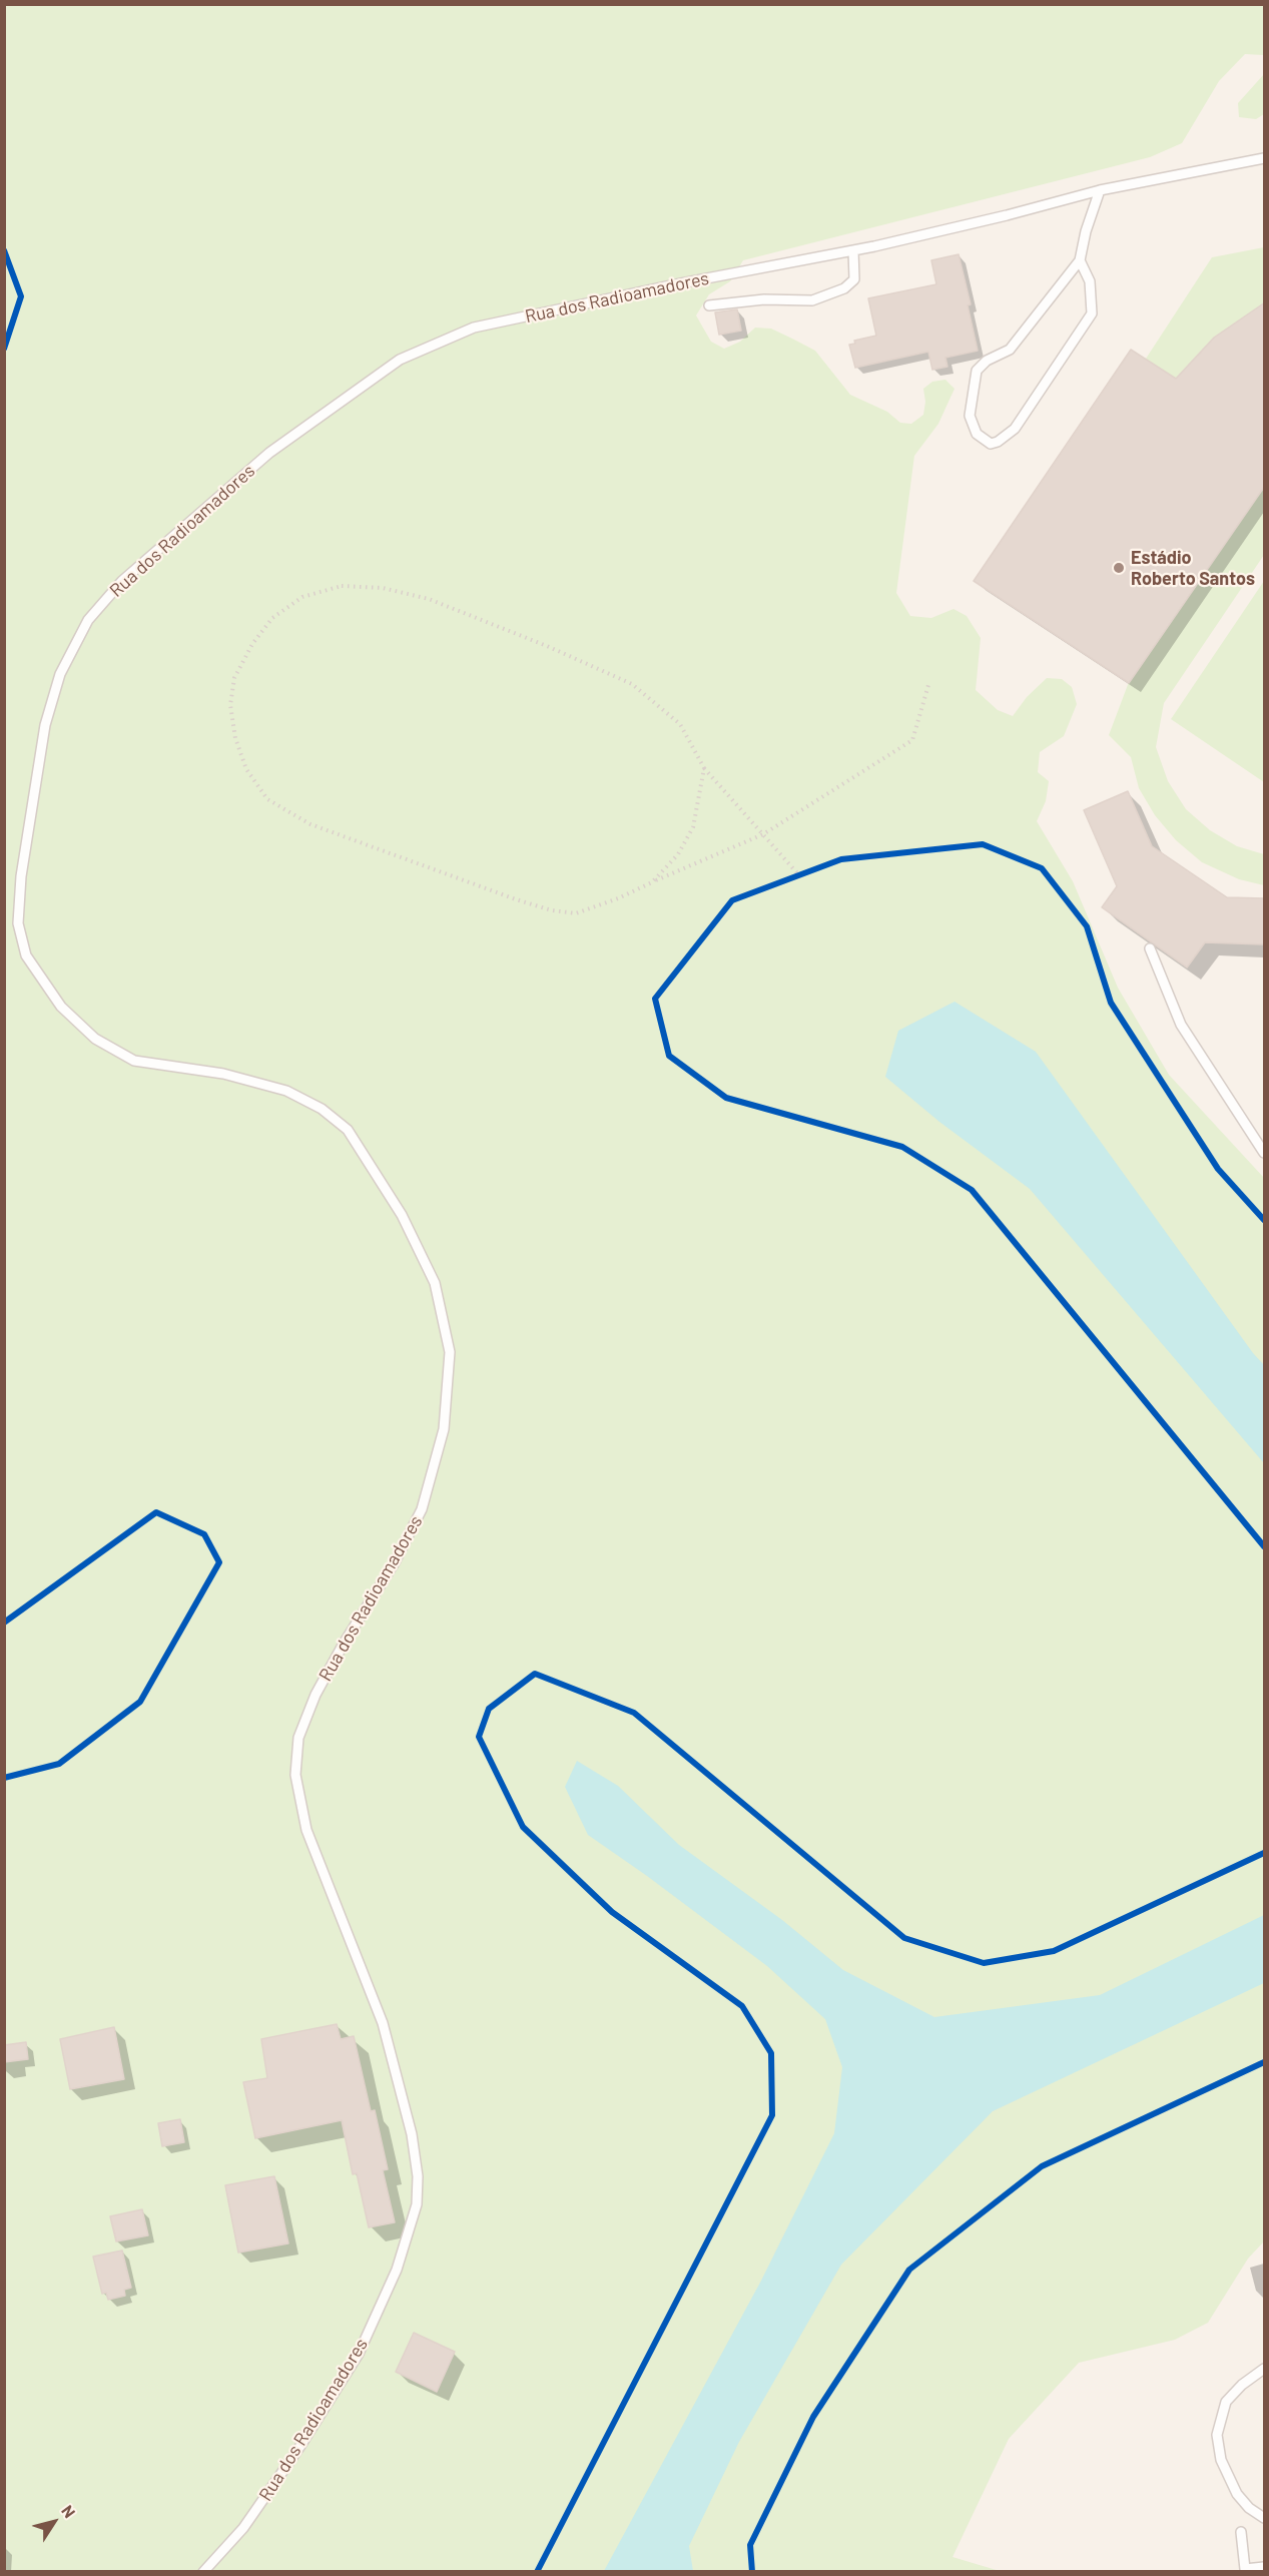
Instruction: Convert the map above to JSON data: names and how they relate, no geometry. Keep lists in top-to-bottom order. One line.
{"streets":{"lane":["Rua dos Radioamadores"]},"places":["Estádio Roberto Santos"],"north":"top right"}
